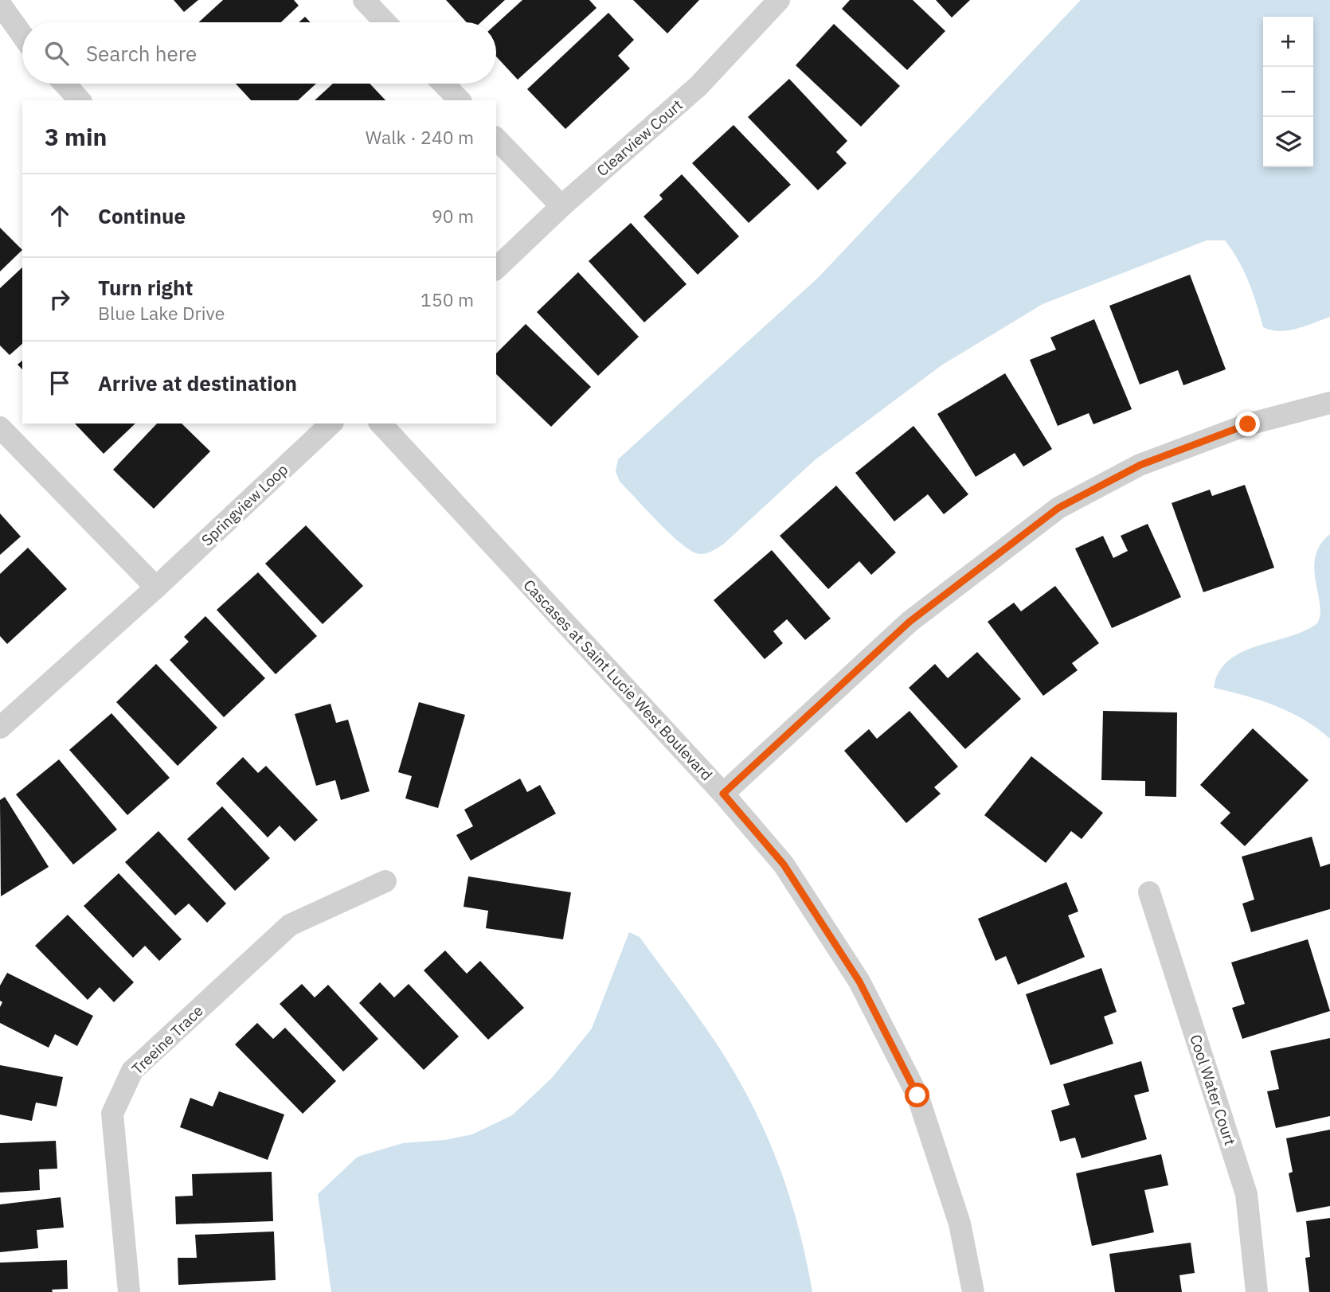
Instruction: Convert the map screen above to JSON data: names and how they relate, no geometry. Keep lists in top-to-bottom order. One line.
{"streets":{"street":["Clearview Court","Springview Loop","Cascases at Saint Lucie West Boulevard","Treeine Trace","Cool Water Court"]},"page":{"map_buttons":["+","−"],"search":"Search here","heading":["3 min","Walk · 240 m"],"list":[["Continue","90 m"],["Turn right","Blue Lake Drive","150 m"],"Arrive at destination"]}}
